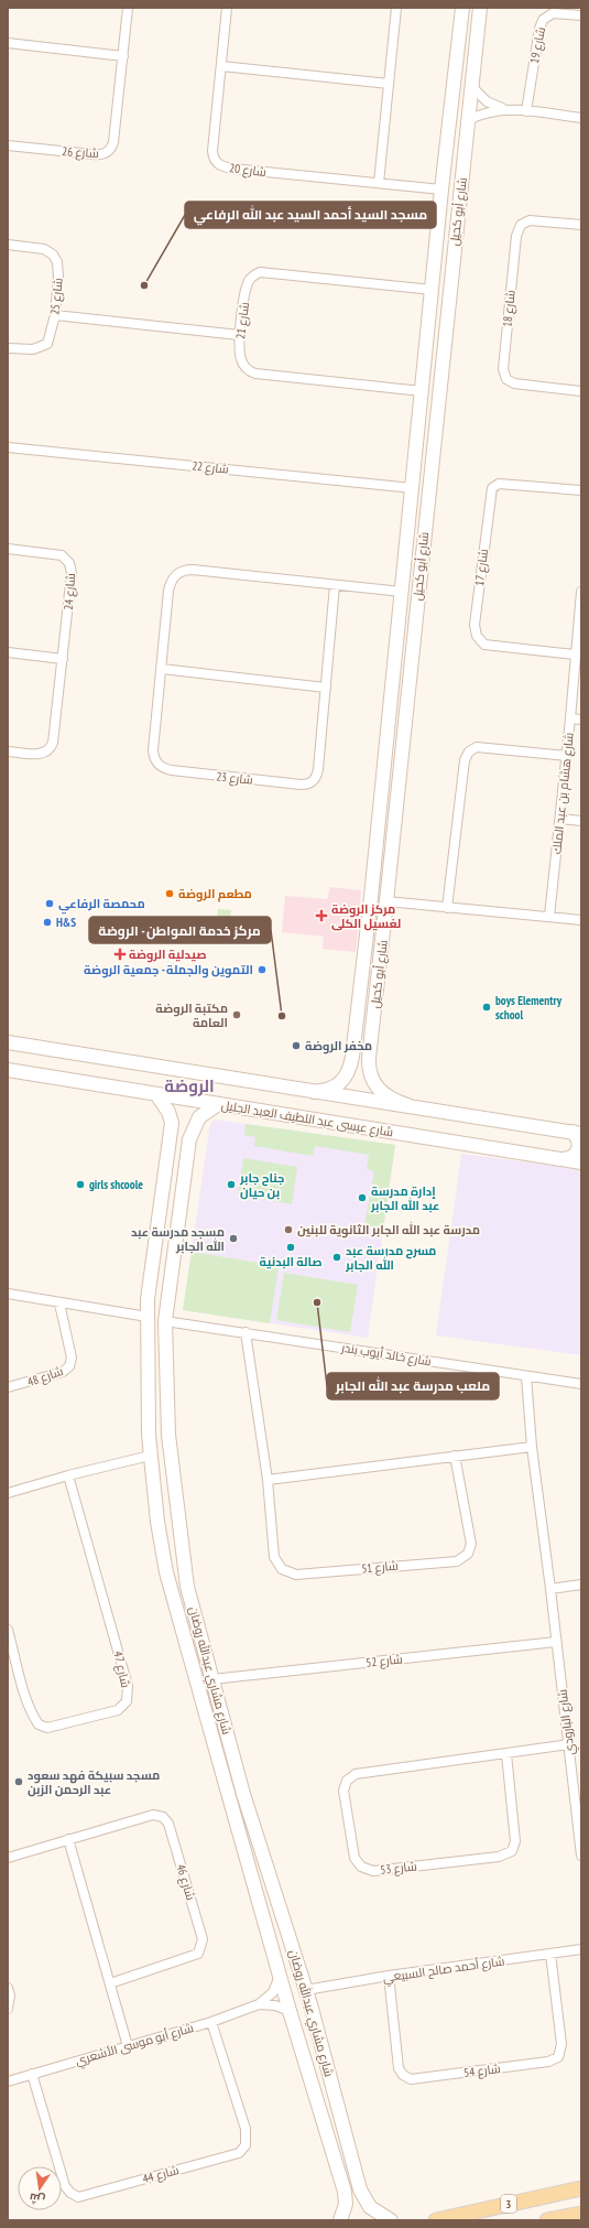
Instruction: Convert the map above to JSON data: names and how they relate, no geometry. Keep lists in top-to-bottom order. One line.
{"streets":{"main road":["3"],"street":["شارع 19","شارع 26","شارع 20","شارع أبو كحيل","شارع 25","شارع 18","شارع 21","شارع 22","شارع 17","شارع 24","شارع 23","شارع هشام بن عبد الملك","شارع عيسى عبد اللطيف العبد الجليل","شارع خالد أيوب بندر","شارع 48","شارع 51","شارع 52","شارع 47","شارع مشاري عبدالله روضان","شارع البارودي","شارع 53","شارع 46","شارع أحمد صالح السبيعي","شارع أبو موسى الأشعري","شارع 54","شارع 44"]},"crossings":[["شارع 20","شارع أبو كحيل"],["شارع أبو كحيل","شارع 21"],["شارع أبو كحيل","شارع 22"],["شارع أبو كحيل","شارع 23"],["شارع 17","شارع هشام بن عبد الملك"],["شارع عيسى عبد اللطيف العبد الجليل","شارع مشاري عبدالله روضان"],["شارع خالد أيوب بندر","شارع 51"],["شارع خالد أيوب بندر","شارع مشاري عبدالله روضان"],["شارع خالد أيوب بندر","شارع البارودي"],["شارع 52","شارع مشاري عبدالله روضان"],["شارع 52","شارع البارودي"],["شارع مشاري عبدالله روضان","شارع أحمد صالح السبيعي"],["شارع مشاري عبدالله روضان","شارع أبو موسى الأشعري"],["شارع البارودي","شارع 53"],["شارع أحمد صالح السبيعي","شارع 54"],["شارع أبو موسى الأشعري","شارع 44"]],"districts":["الروضة"],"places":{"other":["مسجد السيد أحمد السيد عبد الله الرفاعي","مطعم الروضة","محمصة الرفاعي","H&S","التموين والجملة - جمعية الروضة","boys Elementry school","مكتبة الروضة العامة","مركز خدمة المواطن - الروضة","مخفر الروضة","girls shcoole","جناح جابر بن حيان","إدارة مدرسة عبد الله الجابر","مدرسة عبد الله الجابر الثانوية للبنين","مسجد مدرسة عبد الله الجابر","صالة البدنية","مسرح مدرسة عبد الله الجابر","ملعب مدرسة عبد الله الجابر","مسجد سبيكة فهد سعود عبد الرحمن الزبن"],"health":["مركز الروضة لغسيل الكلى","صيدلية الروضة"]},"north":"bottom"}
